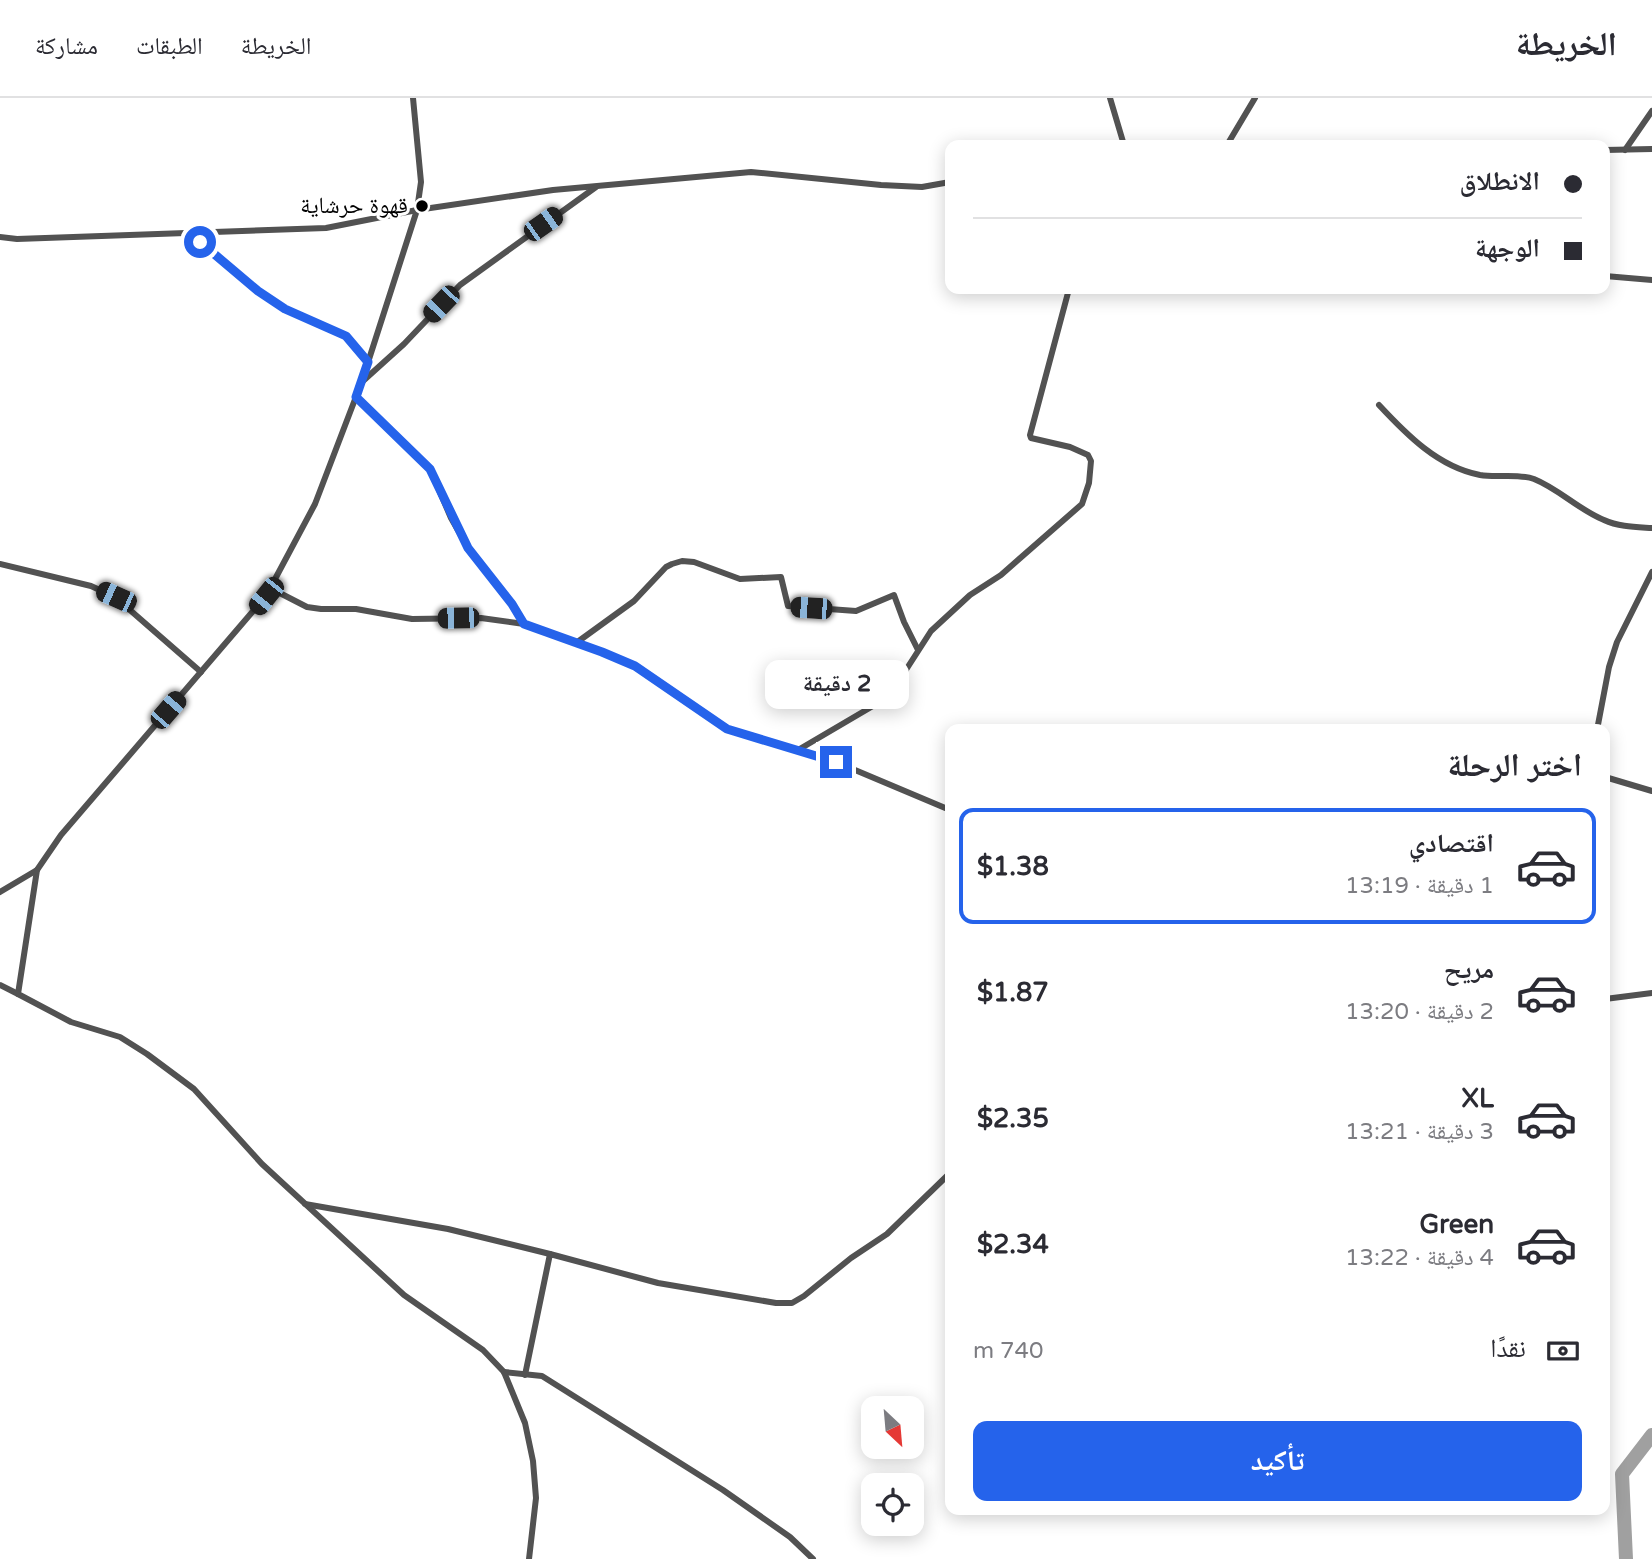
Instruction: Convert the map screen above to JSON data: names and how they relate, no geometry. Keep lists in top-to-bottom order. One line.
{"places":["قهوة حرشاية"],"north":"bottom right","page":{"header":"الخريطة","nav":["الخريطة","الطبقات","مشاركة"],"banner":["الانطلاق","الوجهة"],"bubble":"2 دقيقة","heading":"اختر الرحلة","list":[{"name":"اقتصادي","note":"1 دقيقة · 13:19","value":"$1.38"},{"name":"مريح","note":"2 دقيقة · 13:20","value":"$1.87"},{"name":"XL","note":"3 دقيقة · 13:21","value":"$2.35"},{"name":"Green","note":"4 دقيقة · 13:22","value":"$2.34"}],"pay":["نقدًا","740 m"],"buttons":"تأكيد"}}
